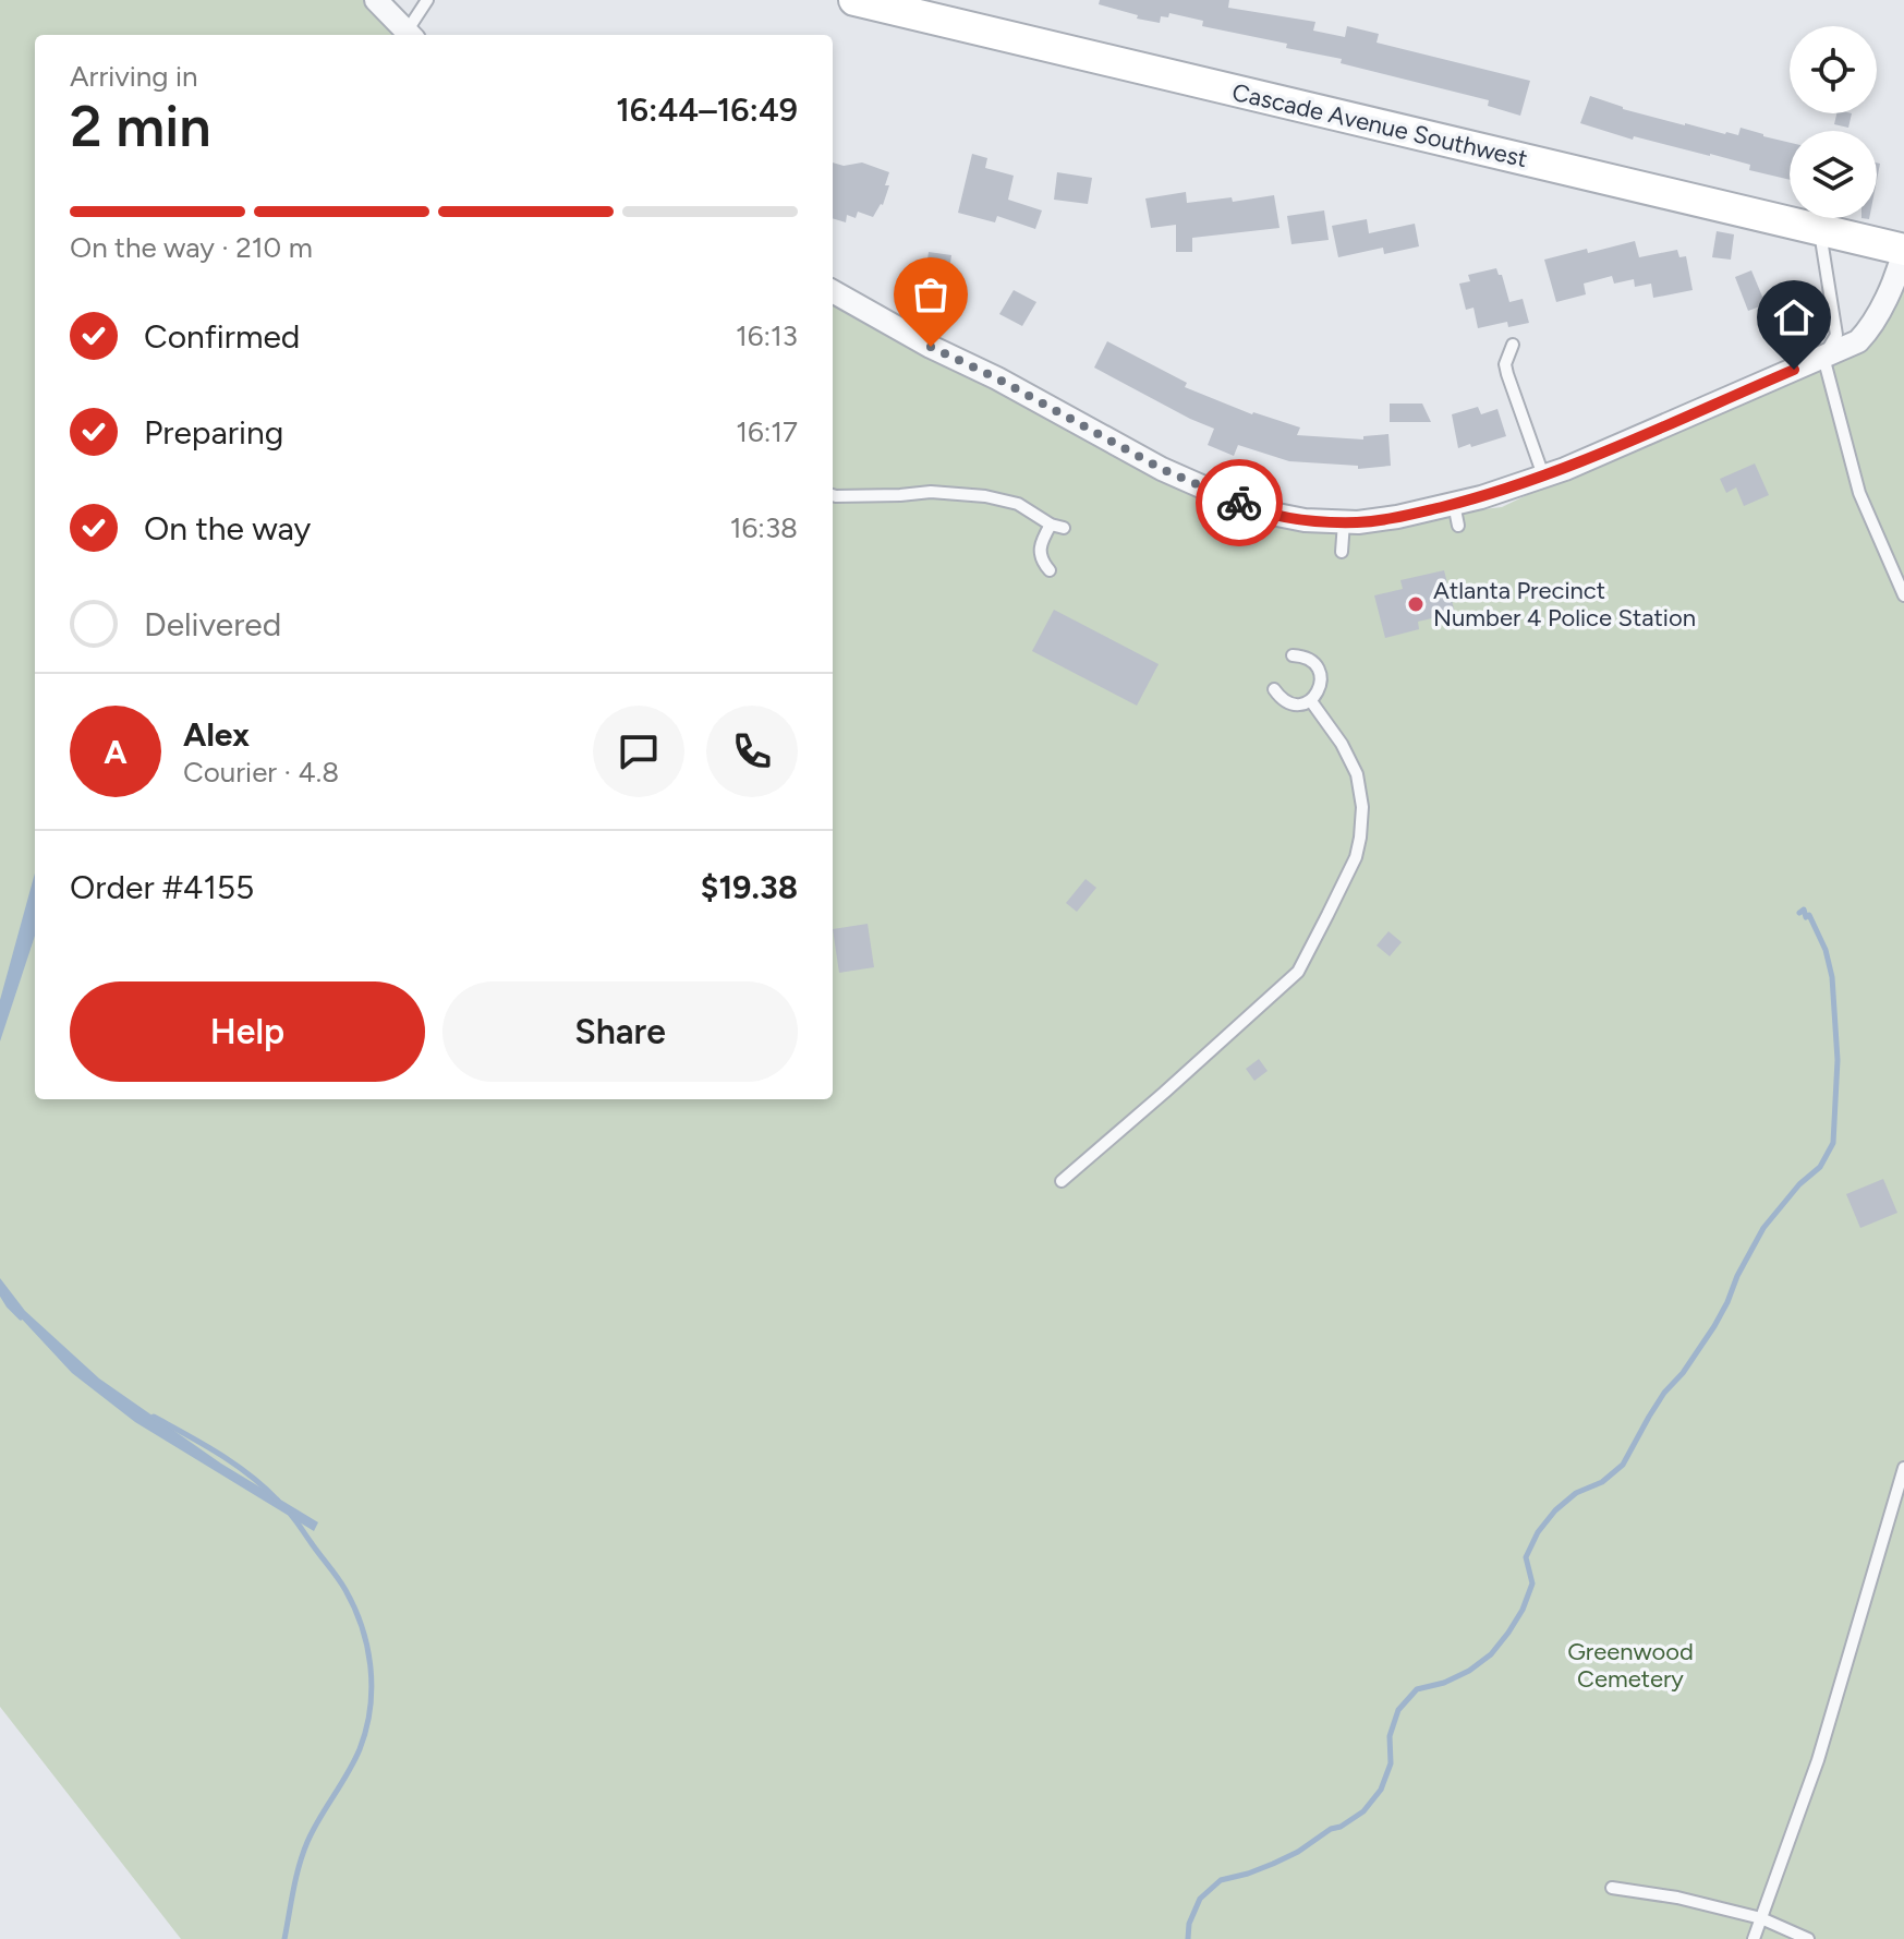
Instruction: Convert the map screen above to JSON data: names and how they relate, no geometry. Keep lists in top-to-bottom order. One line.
{"streets":{"main road":["Cascade Avenue Southwest"]},"parks":["Greenwood Cemetery"],"places":["Atlanta Precinct Number 4 Police Station"],"page":{"heading":["2 min","Arriving in","16:44–16:49"],"panel":["Alex","Courier · 4.8","Order #4155","$19.38"],"bar":"On the way · 210 m","list":[["Confirmed","16:13"],["Preparing","16:17"],["On the way","16:38"],"Delivered"],"round":"A","buttons":["Help","Share"]}}
